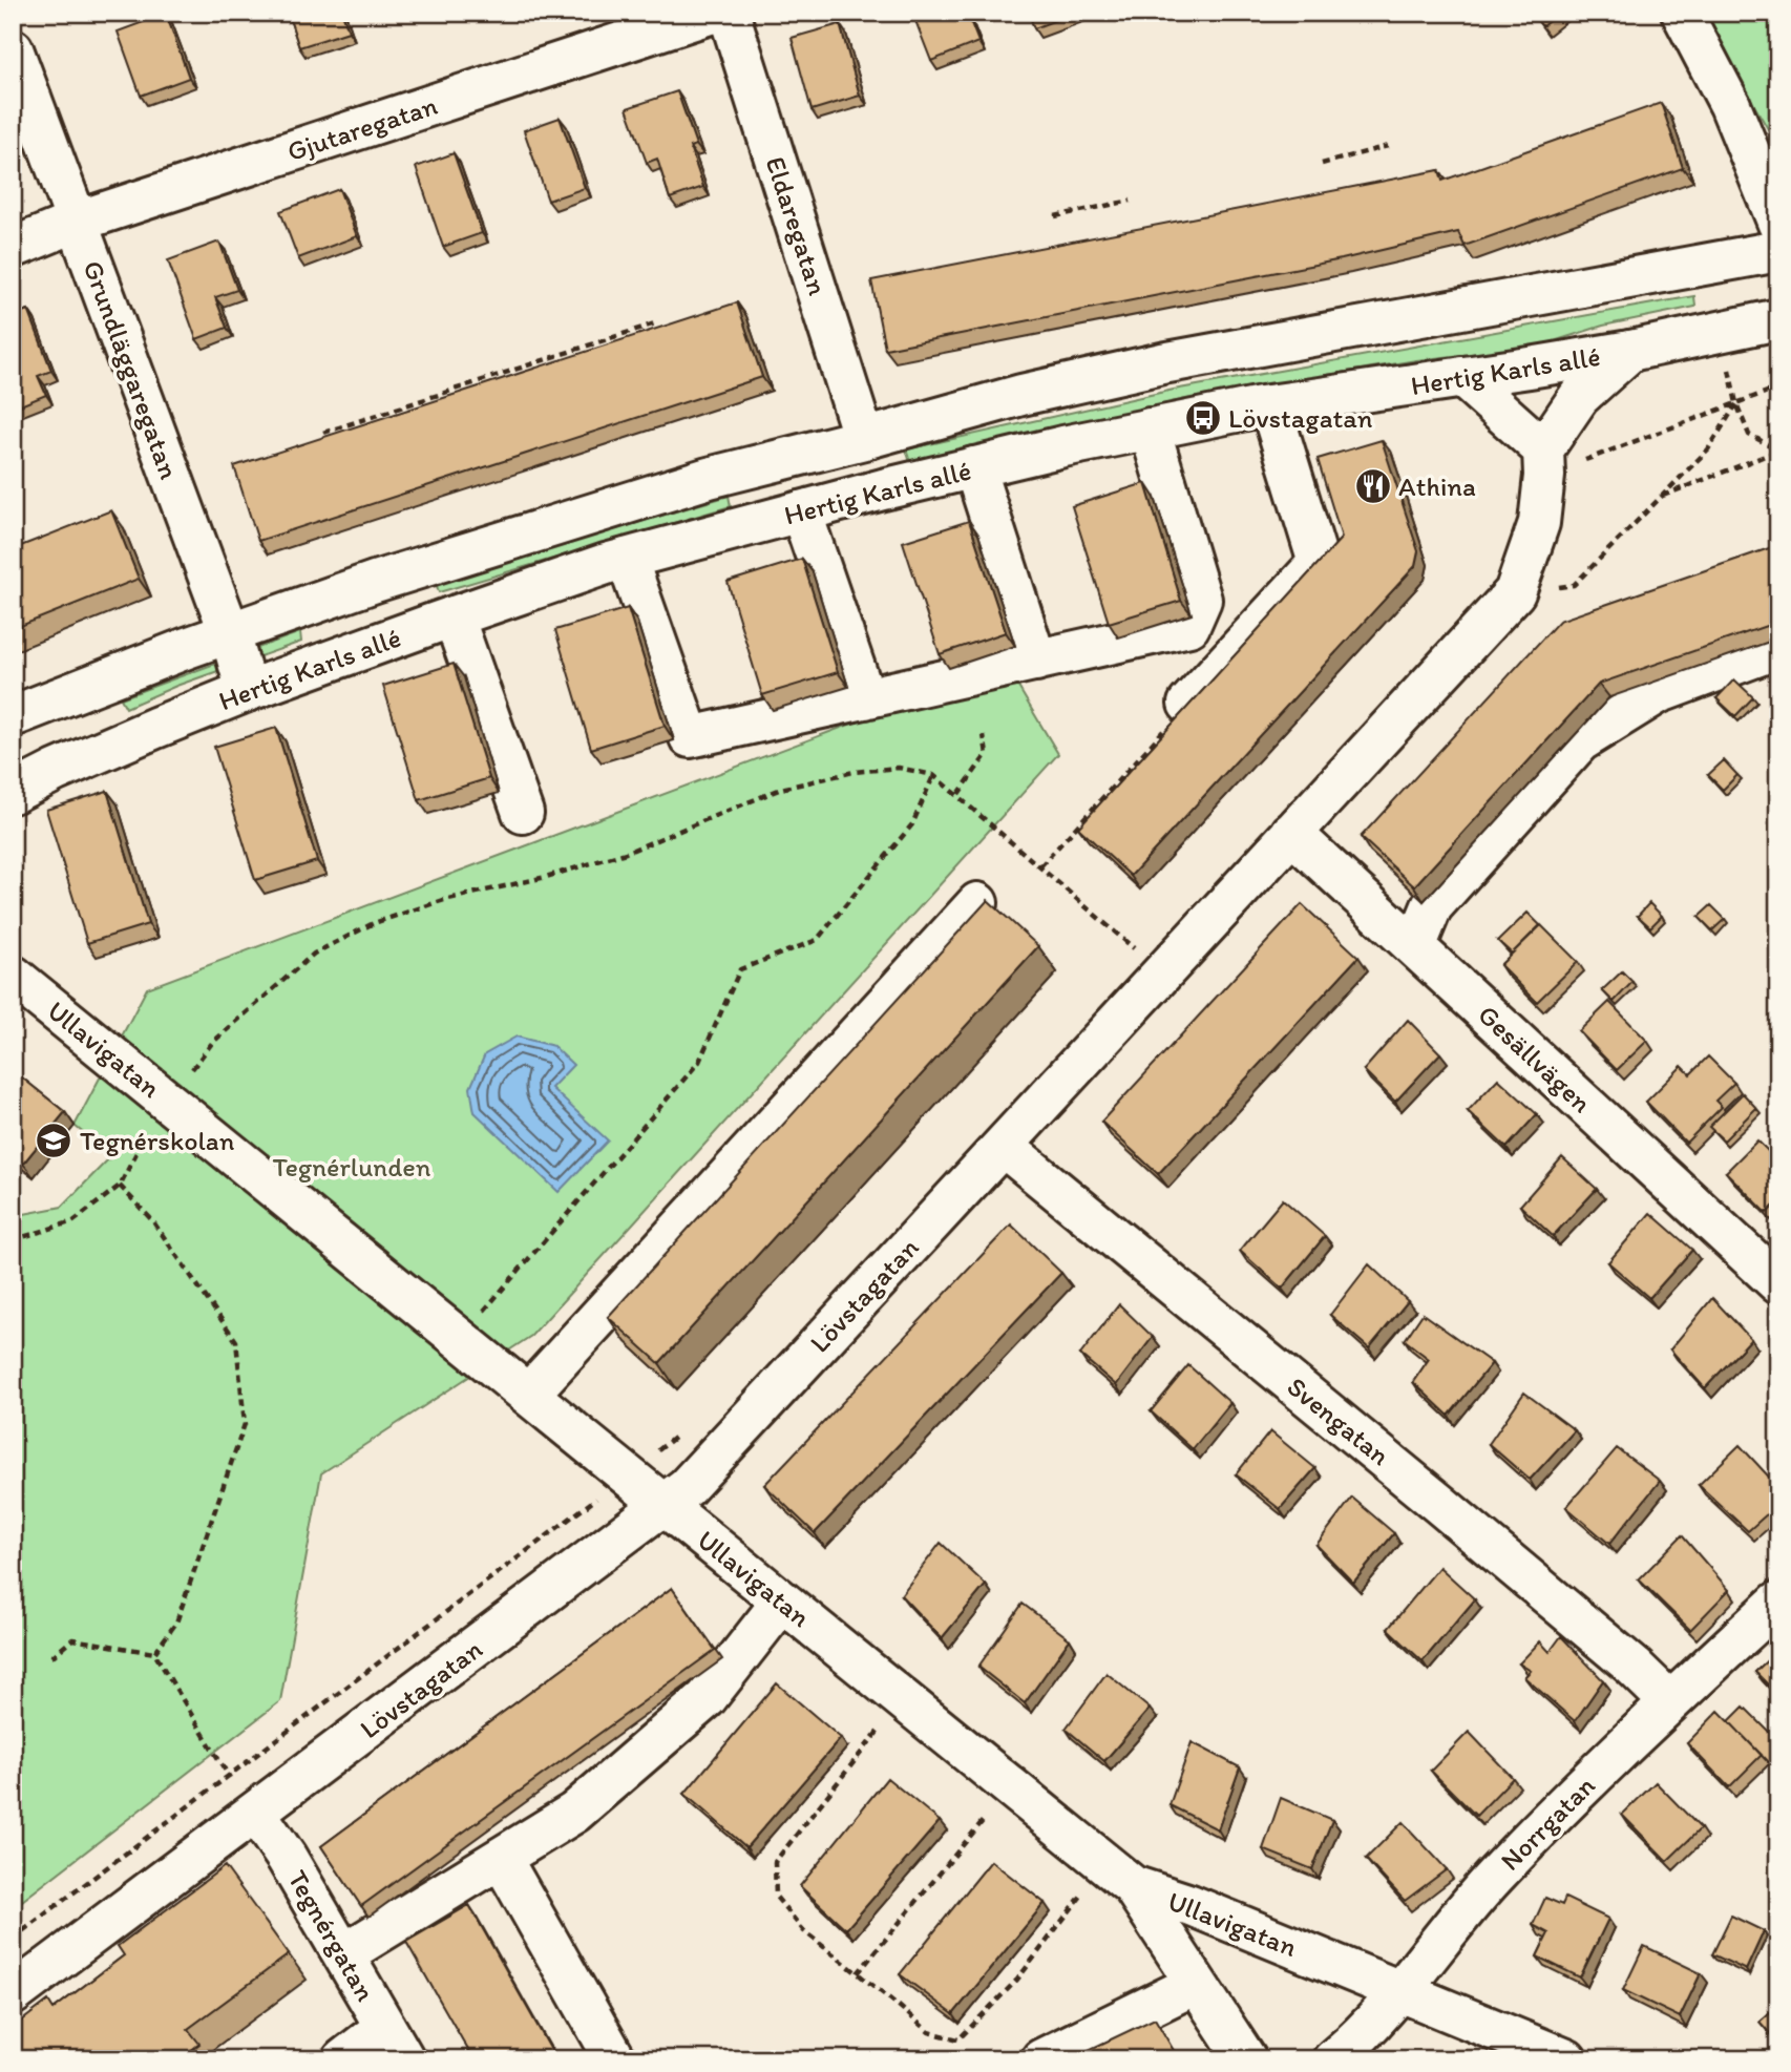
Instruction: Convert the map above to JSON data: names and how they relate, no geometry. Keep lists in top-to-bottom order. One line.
{"streets":{"street":["Gjutaregatan","Eldaregatan","Grundläggaregatan","Hertig Karls allé","Ullavigatan","Gesällvägen","Lövstagatan","Svengatan","Norrgatan","Tegnérgatan"]},"crossings":[["Gjutaregatan","Grundläggaregatan"],["Eldaregatan","Hertig Karls allé"],["Grundläggaregatan","Hertig Karls allé"],["Ullavigatan","Lövstagatan"],["Ullavigatan","Norrgatan"],["Gesällvägen","Lövstagatan"],["Lövstagatan","Svengatan"],["Lövstagatan","Tegnérgatan"],["Svengatan","Norrgatan"]],"parks":["Tegnérlunden"],"places":{"bus stop":["Lövstagatan"],"restaurant":["Athina"],"school or university":["Tegnérskolan"]}}
